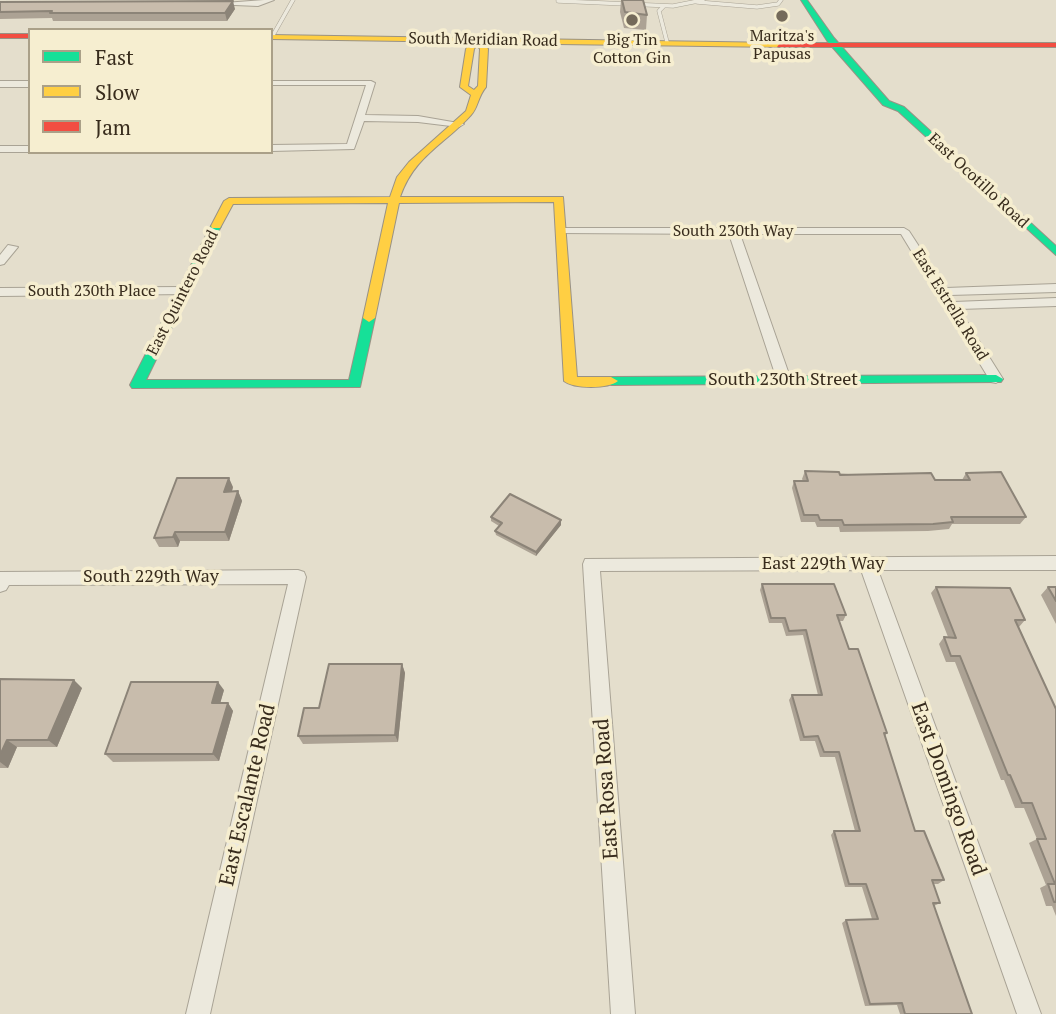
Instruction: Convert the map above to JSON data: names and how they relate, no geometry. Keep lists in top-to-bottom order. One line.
{"streets":{"street":["South Meridian Road","East Ocotillo Road","South 230th Way","South 230th Place","East Quintero Road","East Estrella Road","South 230th Street","East 229th Way","South 229th Way","East Rosa Road","East Domingo Road","East Escalante Road"]},"crossings":[["South Meridian Road","East Ocotillo Road"],["South 230th Way","East Estrella Road"],["South 230th Way","South 230th Street"],["South 230th Place","East Quintero Road"],["East Estrella Road","South 230th Street"],["East 229th Way","East Rosa Road"],["East 229th Way","East Domingo Road"],["South 229th Way","East Escalante Road"]],"places":["Maritza's Papusas","Big Tin Cotton Gin"],"legend":["Fast","Slow","Jam"]}
